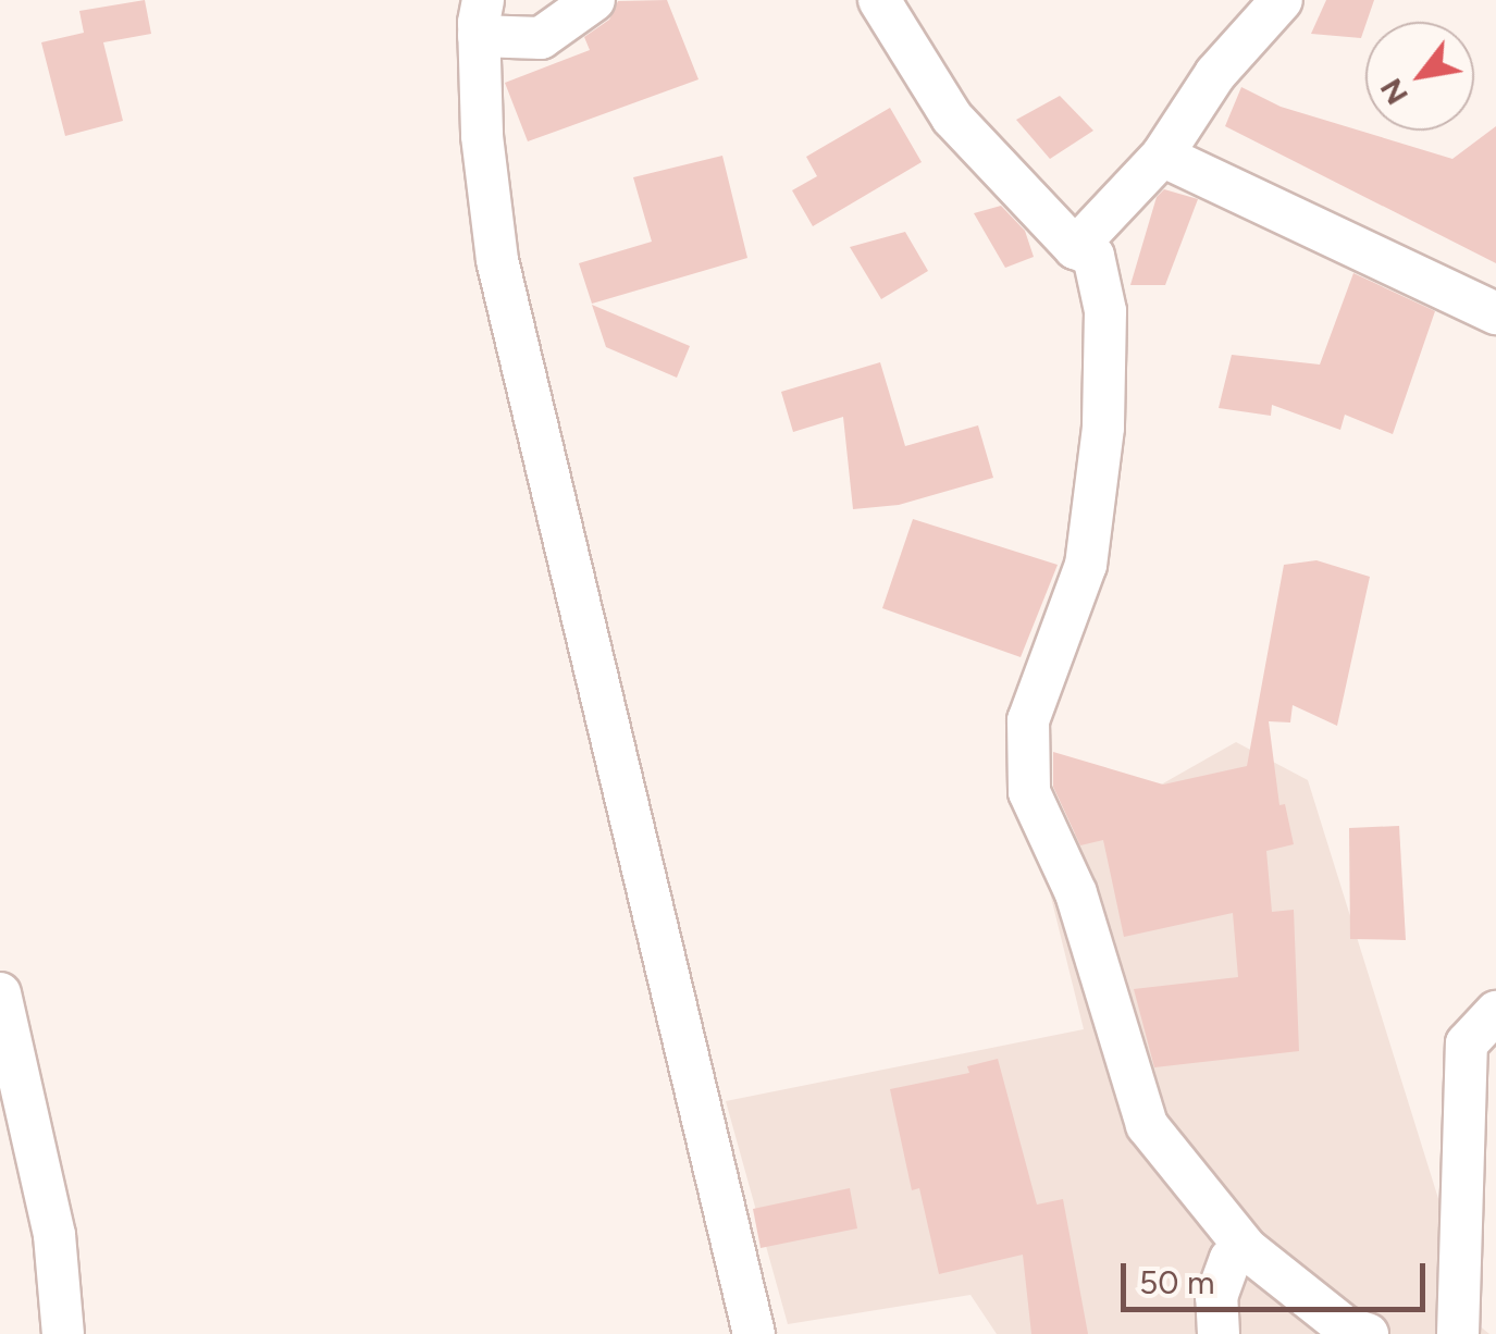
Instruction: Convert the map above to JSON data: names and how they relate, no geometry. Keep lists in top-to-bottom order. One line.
{"scale_bar":"50 m","north":"bottom left"}
